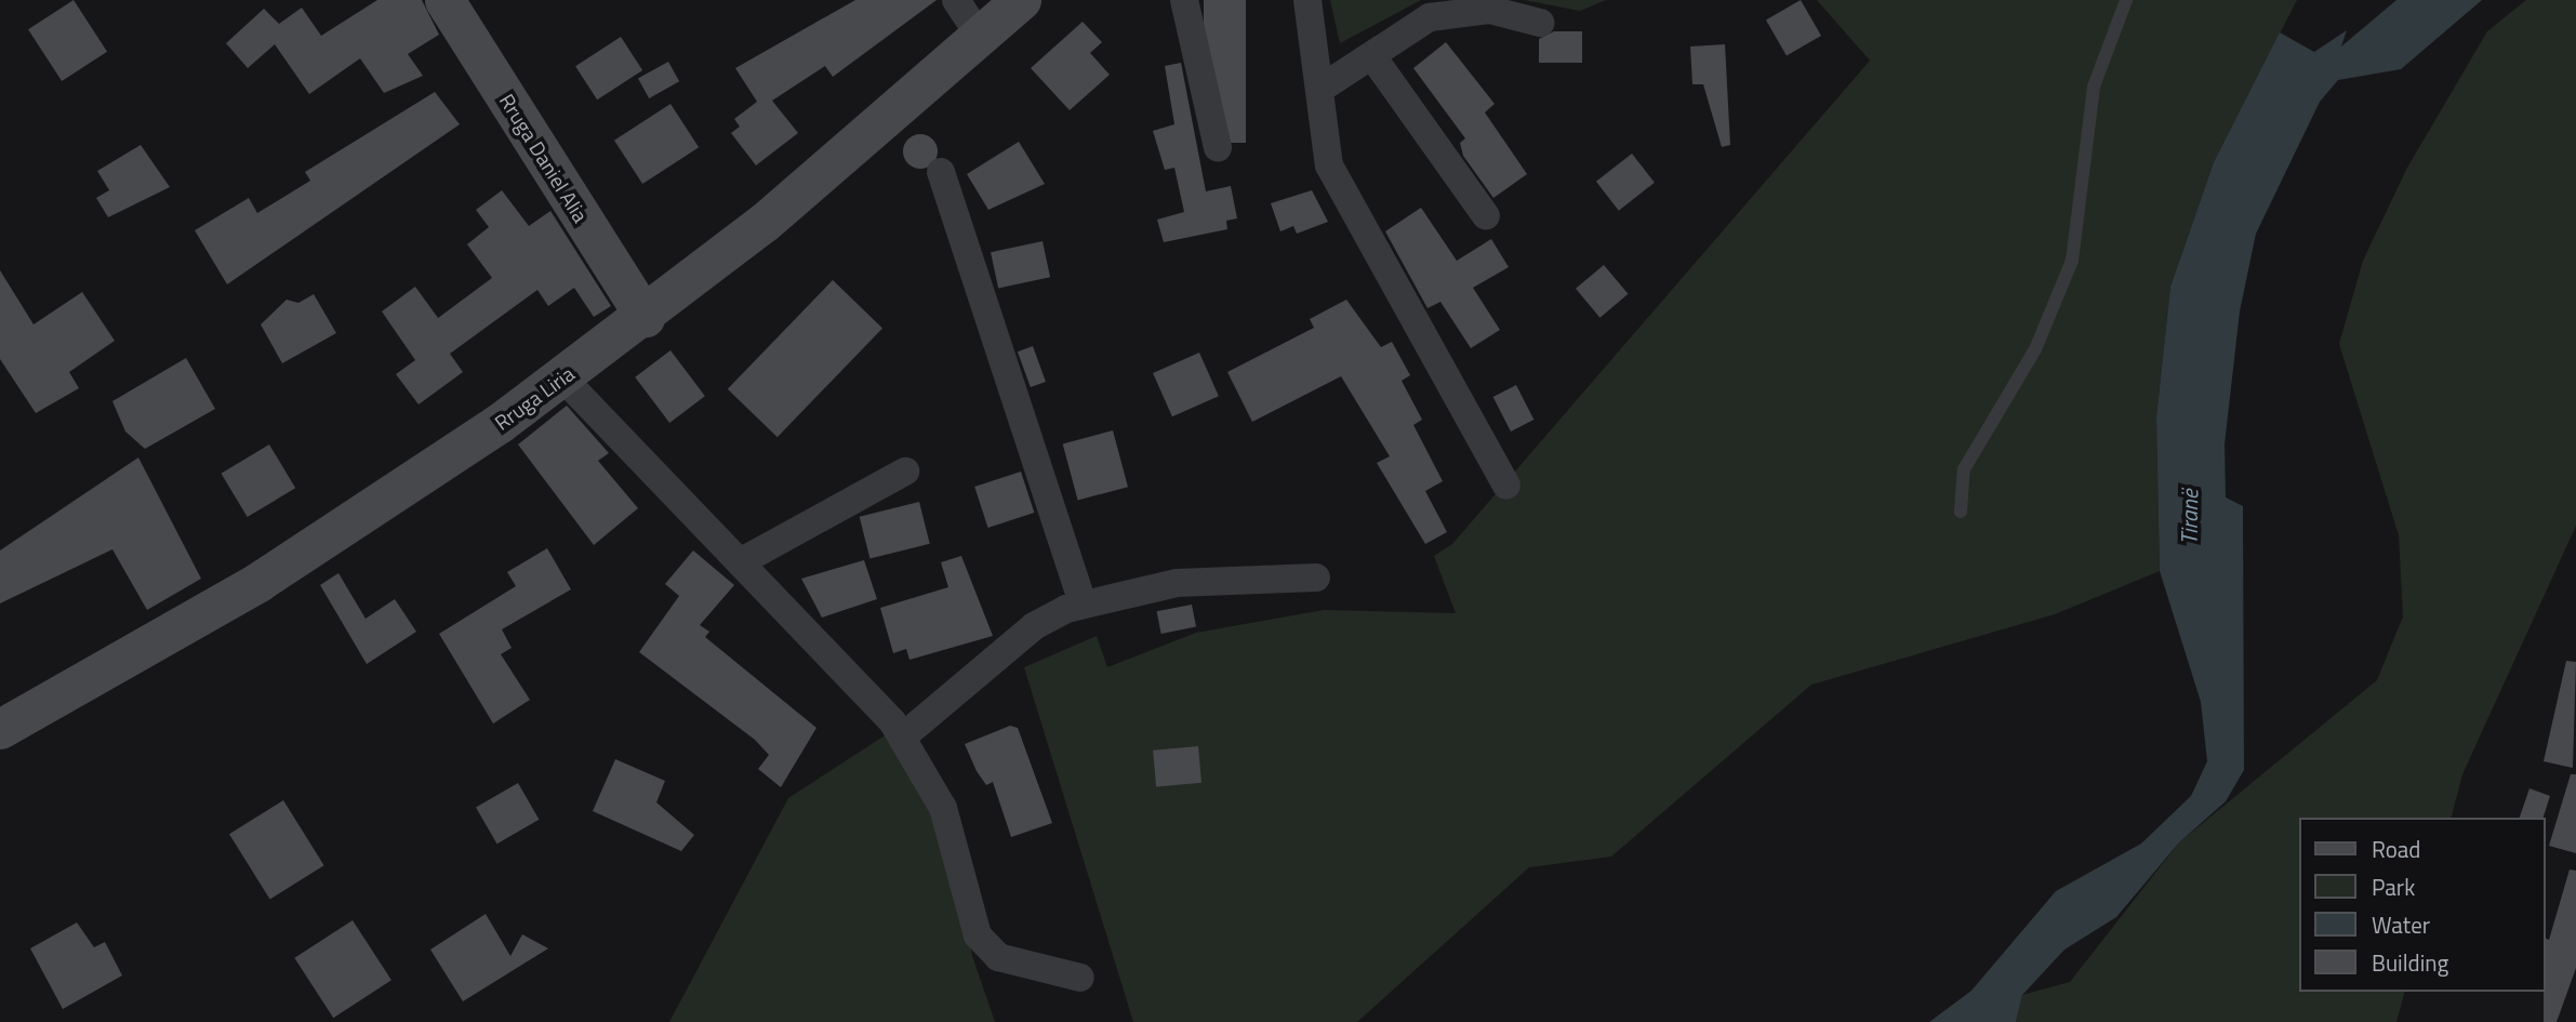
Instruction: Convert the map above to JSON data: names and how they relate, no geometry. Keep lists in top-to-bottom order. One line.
{"streets":{"main road":["Rruga Daniel Alia","Rruga Liria"]},"crossings":[["Rruga Daniel Alia","Rruga Liria"]],"water":["Tiranë"],"legend":["Road","Park","Water","Building"]}
